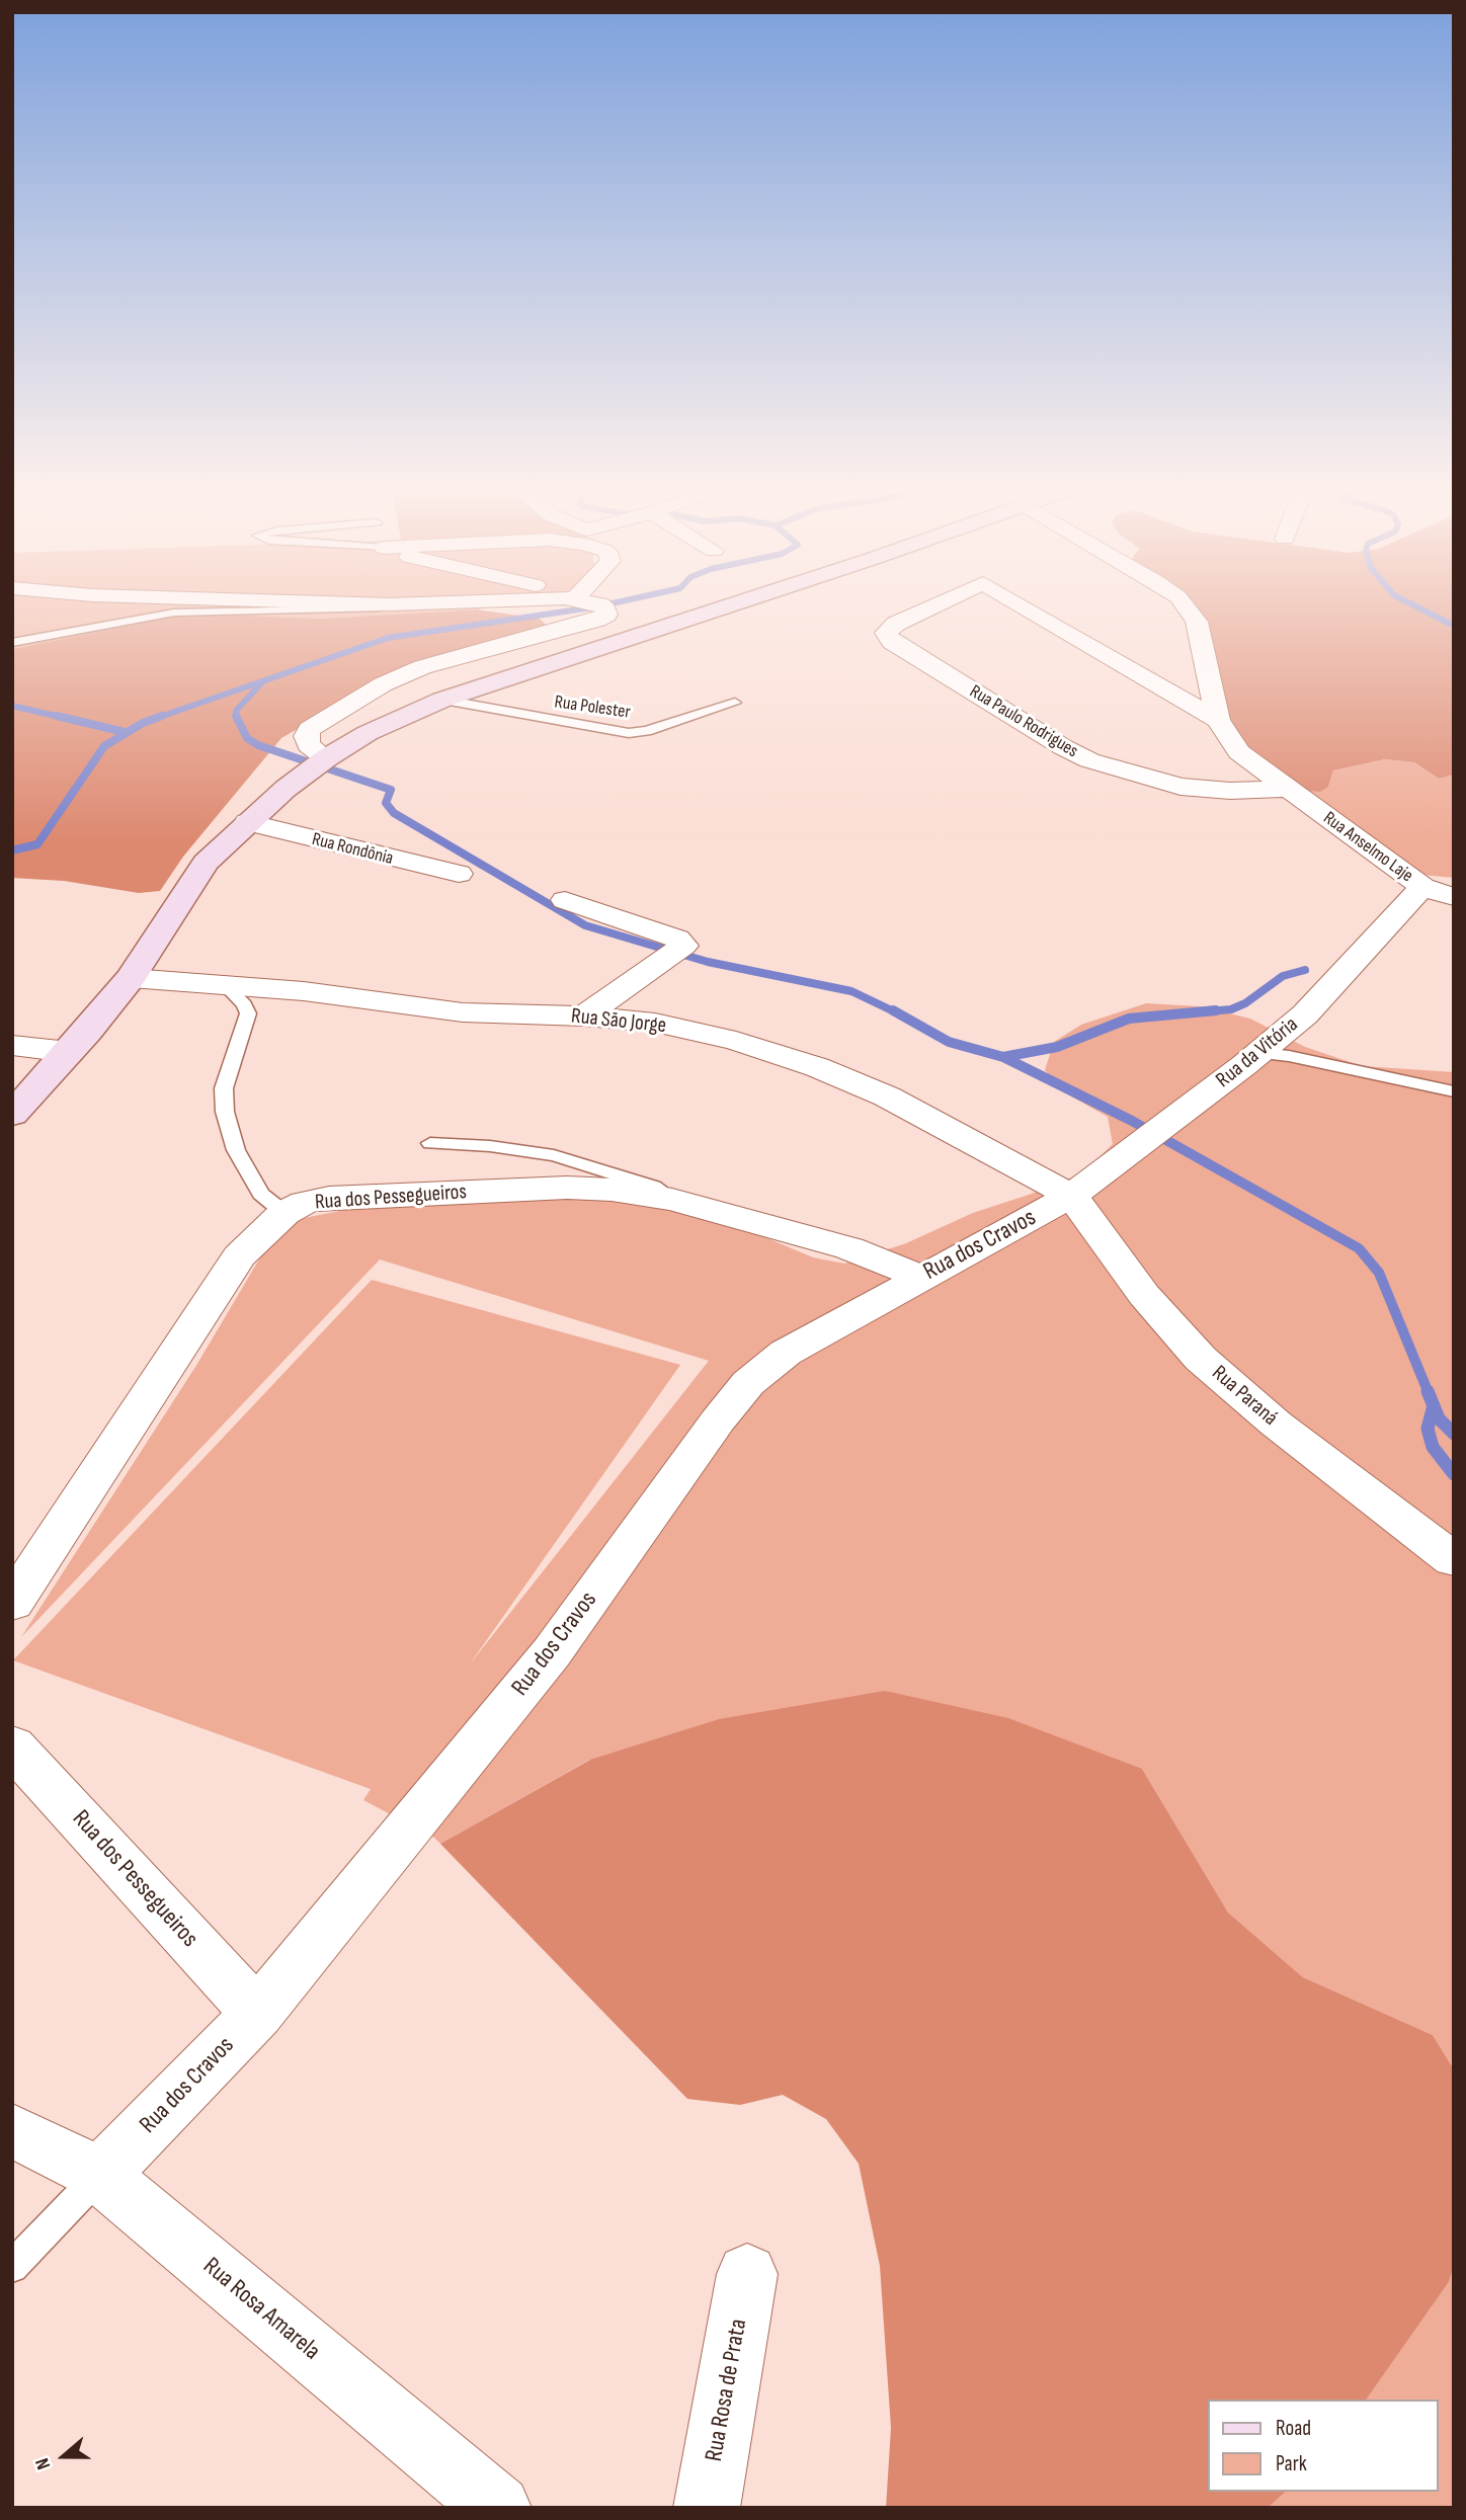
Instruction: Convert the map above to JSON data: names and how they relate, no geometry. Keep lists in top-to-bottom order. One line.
{"streets":{"street":["Rua Paulo Rodrigues","Rua Anselmo Laje","Rua Rondônia","Rua São Jorge","Rua da Vitória","Rua dos Pessegueiros","Rua dos Cravos","Rua Paraná","Rua Rosa Amarela","Rua Rosa de Prata"],"lane":["Rua Polester"]},"crossings":[["Rua Paulo Rodrigues","Rua Anselmo Laje"],["Rua Anselmo Laje","Rua da Vitória"],["Rua São Jorge","Rua da Vitória"],["Rua São Jorge","Rua dos Cravos"],["Rua São Jorge","Rua Paraná"],["Rua da Vitória","Rua dos Cravos"],["Rua da Vitória","Rua Paraná"],["Rua dos Pessegueiros","Rua dos Cravos"],["Rua dos Cravos","Rua Paraná"],["Rua dos Cravos","Rua Rosa Amarela"]],"legend":["Road","Park"],"north":"left"}
